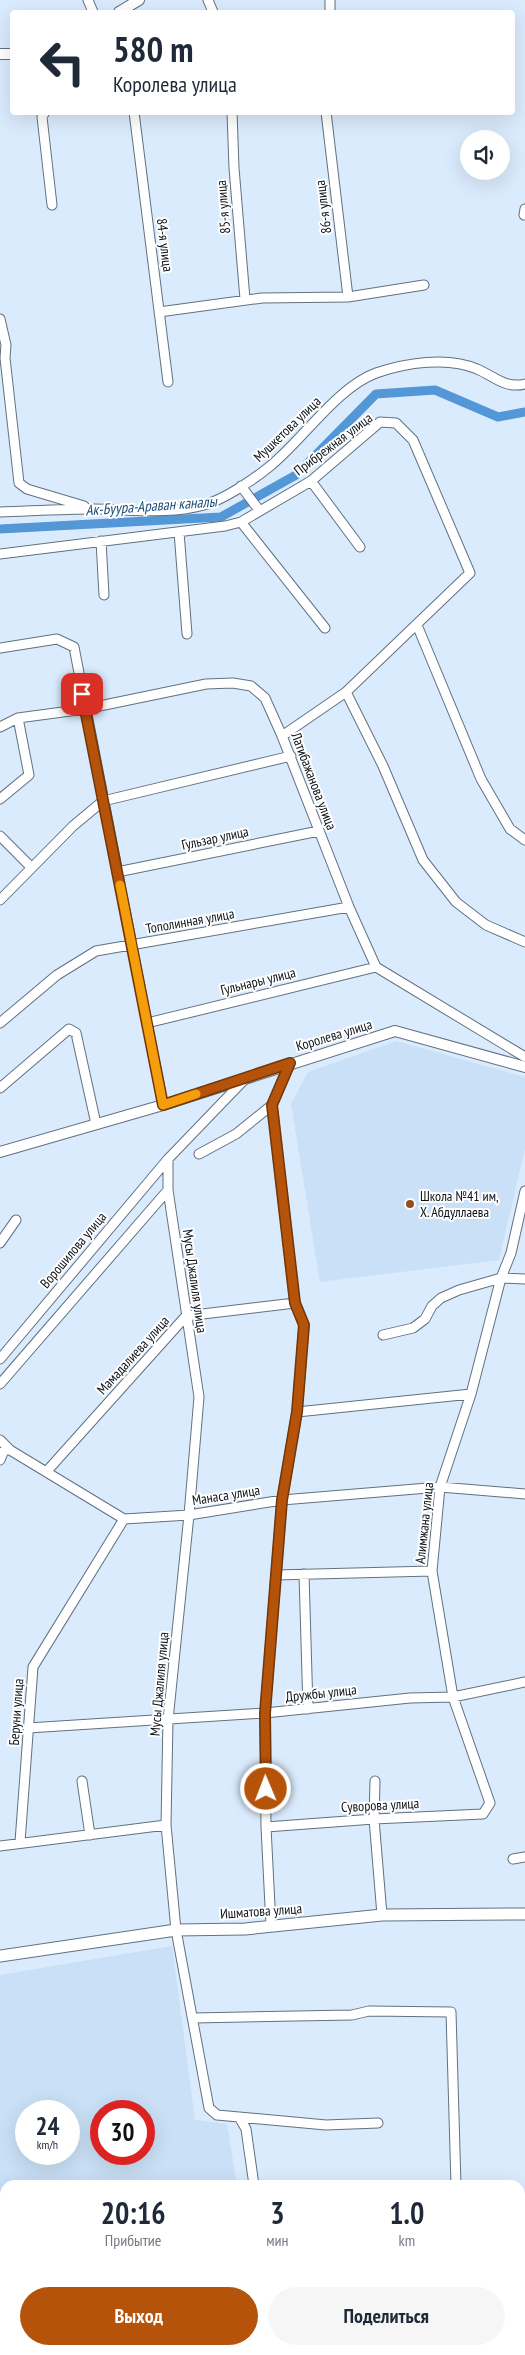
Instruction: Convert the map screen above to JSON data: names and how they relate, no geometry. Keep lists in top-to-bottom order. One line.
{"streets":{"main road":["Ишматова улица"],"street":["85-я улица","86-я улица","84-я улица","Мушкетова улица","Прибрежная улица","Латибажанова улица","Гульзар улица","Тополинная улица","Гульнары улица","Королева улица","Ворошилова улица","Мусы Джалиля улица","Мамадалиева улица","Манаса улица","Алимжана улица","Дружбы улица","Беруни улица","Суворова улица"]},"crossings":[["Прибрежная улица","Латибажанова улица"],["Латибажанова улица","Гульзар улица"],["Латибажанова улица","Тополинная улица"],["Латибажанова улица","Гульнары улица"],["Королева улица","Ворошилова улица"],["Ворошилова улица","Мусы Джалиля улица"],["Мусы Джалиля улица","Мамадалиева улица"],["Мусы Джалиля улица","Манаса улица"],["Мусы Джалиля улица","Дружбы улица"],["Мусы Джалиля улица","Ишматова улица"],["Манаса улица","Алимжана улица"],["Манаса улица","Беруни улица"],["Алимжана улица","Дружбы улица"],["Алимжана улица","Суворова улица"],["Дружбы улица","Беруни улица"]],"water":["Ак-Буура-Араван каналы"],"places":["Школа №41 им, Х. Абдуллаева"],"page":{"turn":["580 m","Королева улица"],"speed":"24 km/h","limit":"30","eta":["20:16","Прибытие","3","мин","1.0","km"],"buttons":["Выход","Поделиться"]}}
